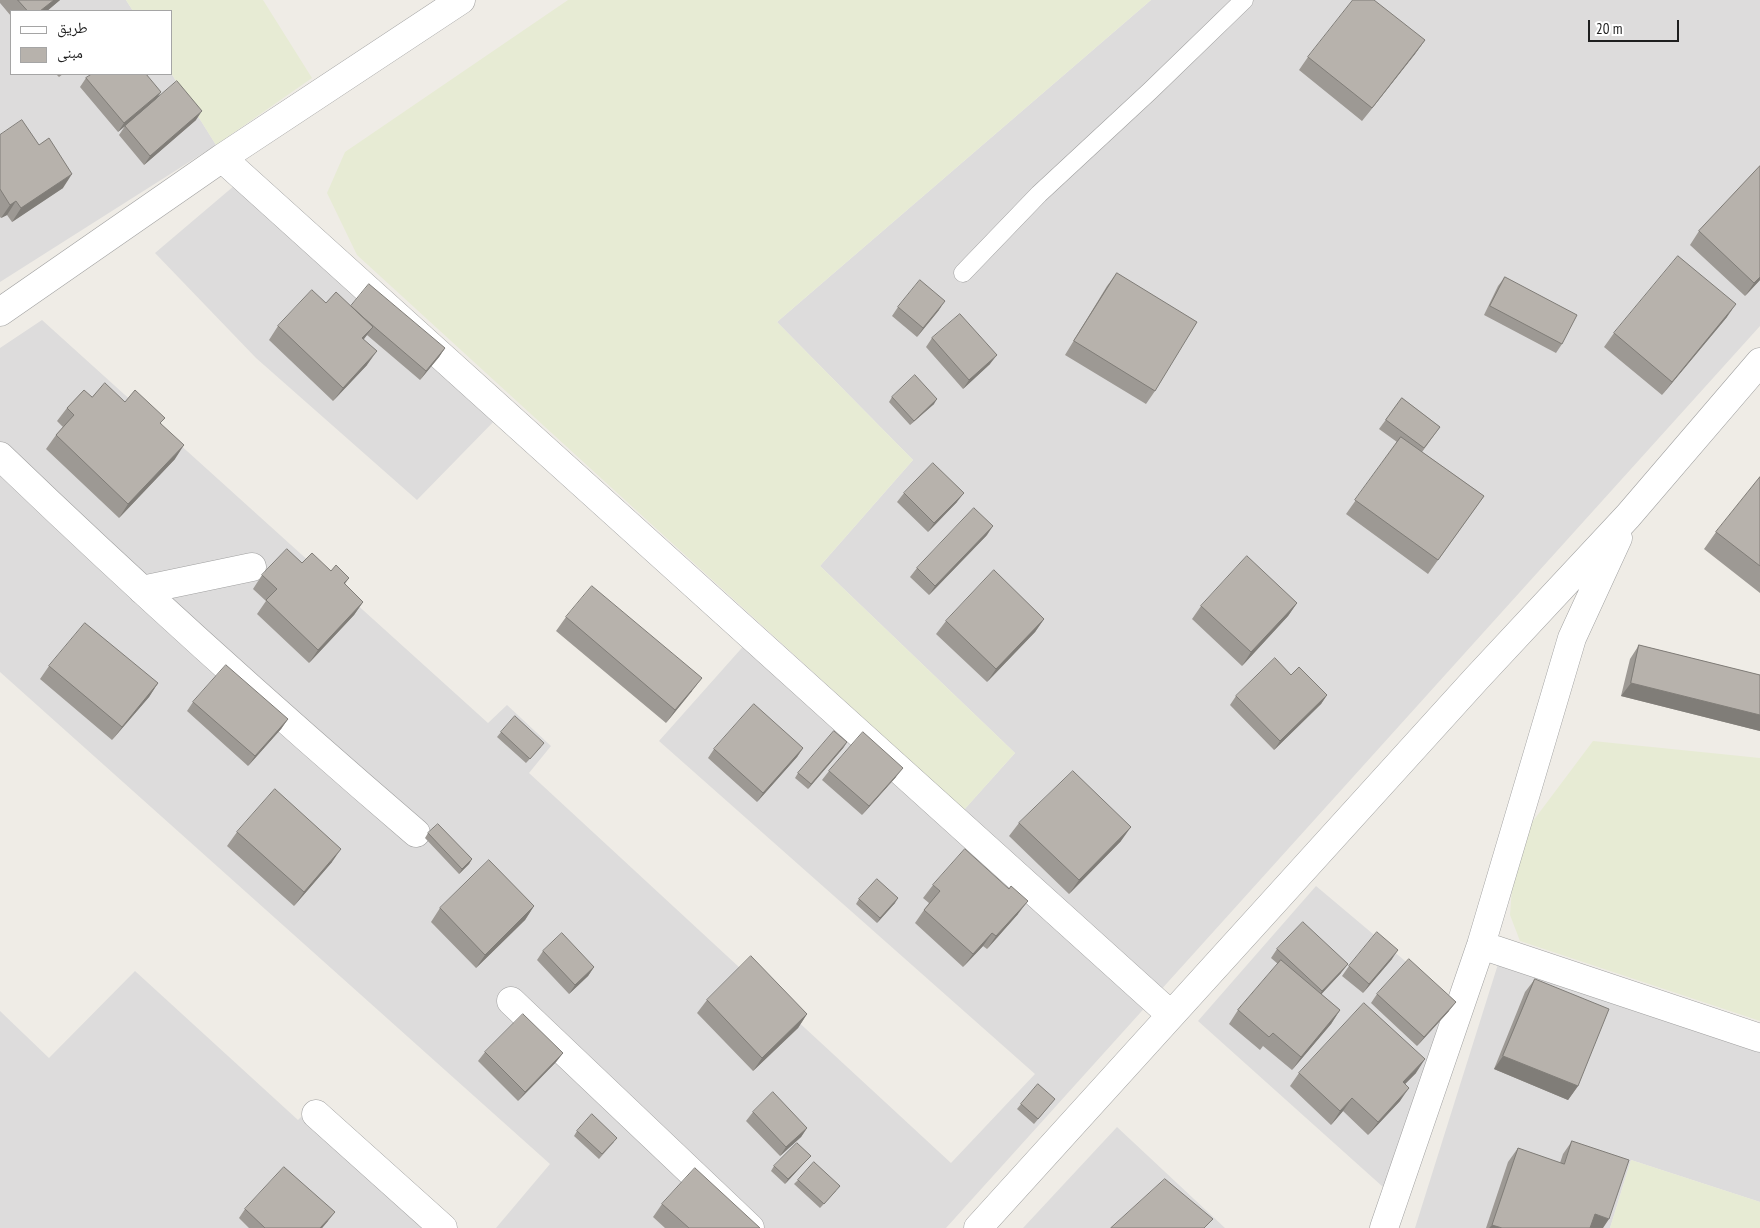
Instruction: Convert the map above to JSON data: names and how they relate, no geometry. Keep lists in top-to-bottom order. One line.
{"legend":["طريق","مبنى"],"scale_bar":"20 m"}
